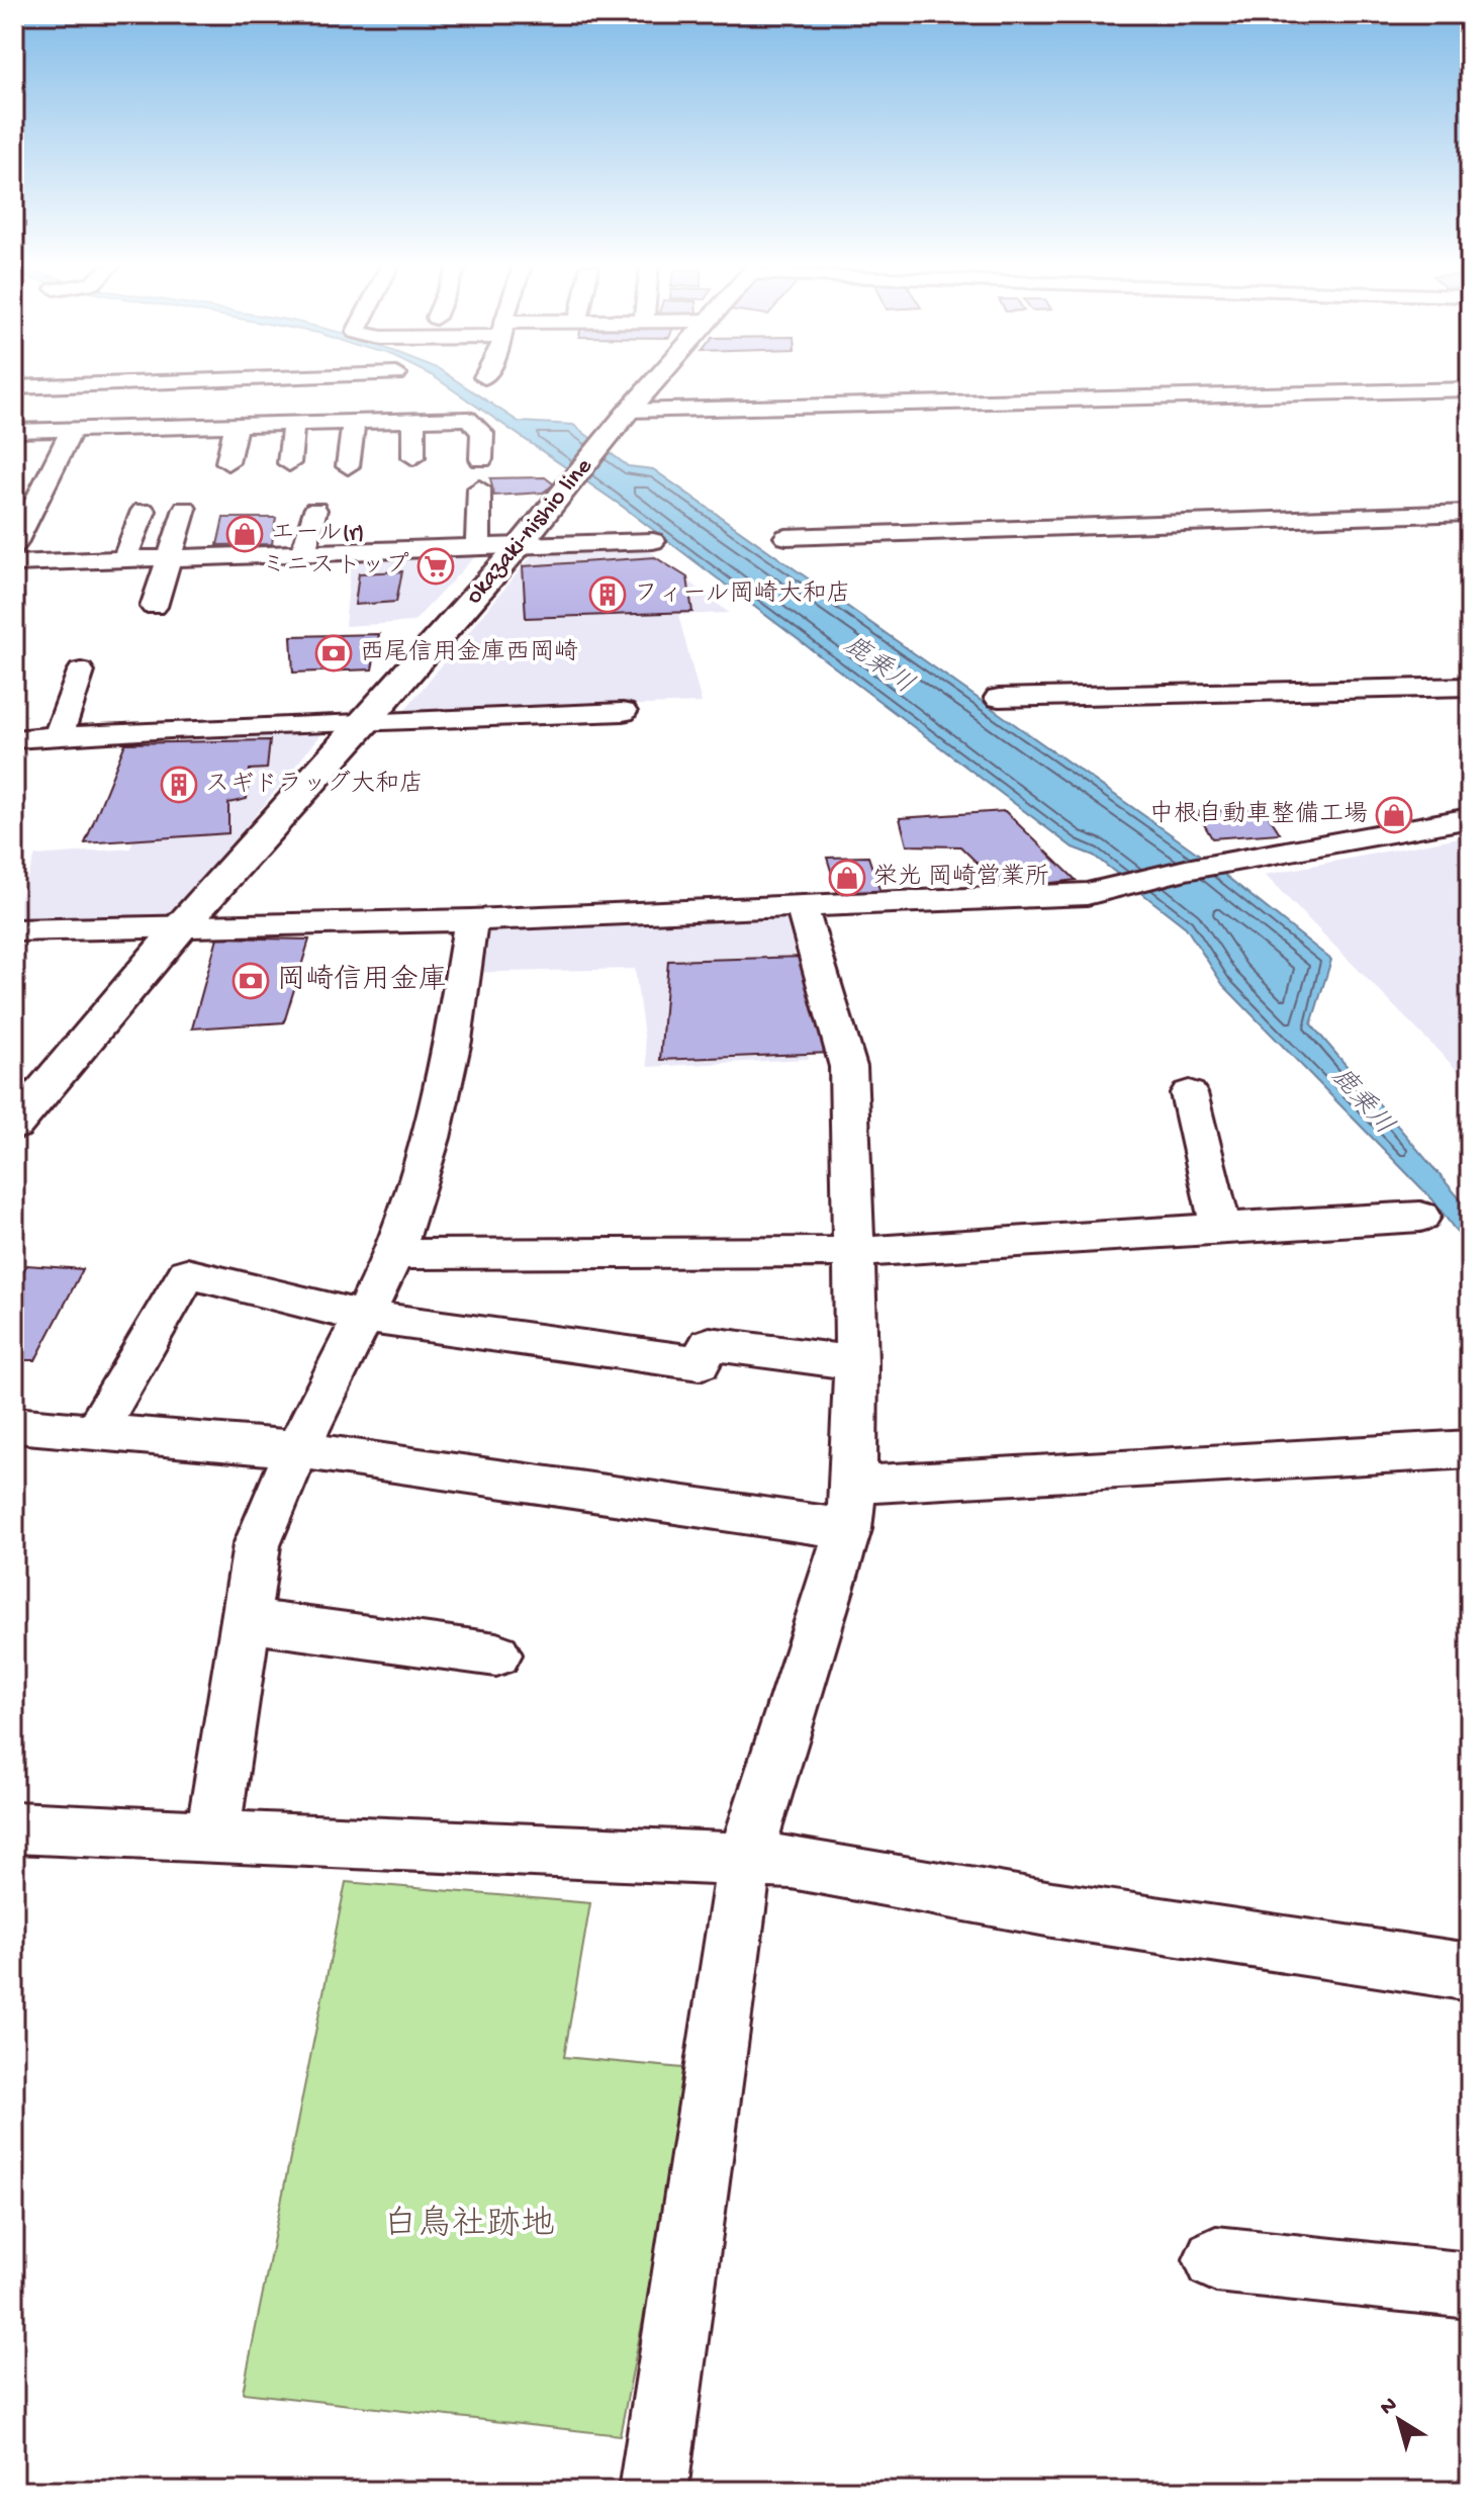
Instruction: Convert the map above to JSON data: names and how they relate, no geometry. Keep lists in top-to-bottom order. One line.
{"streets":{"main road":["okazaki-nishio line"]},"water":["鹿乗川"],"parks":["白鳥社跡地"],"places":{"shop":["エール(r)","中根自動車整備工場","栄光 岡崎営業所"],"supermarket":["ミニストップ"],"building":["フィール岡崎大和店","スギドラッグ大和店"],"bank":["西尾信用金庫西岡崎","岡崎信用金庫"]},"north":"top left"}
